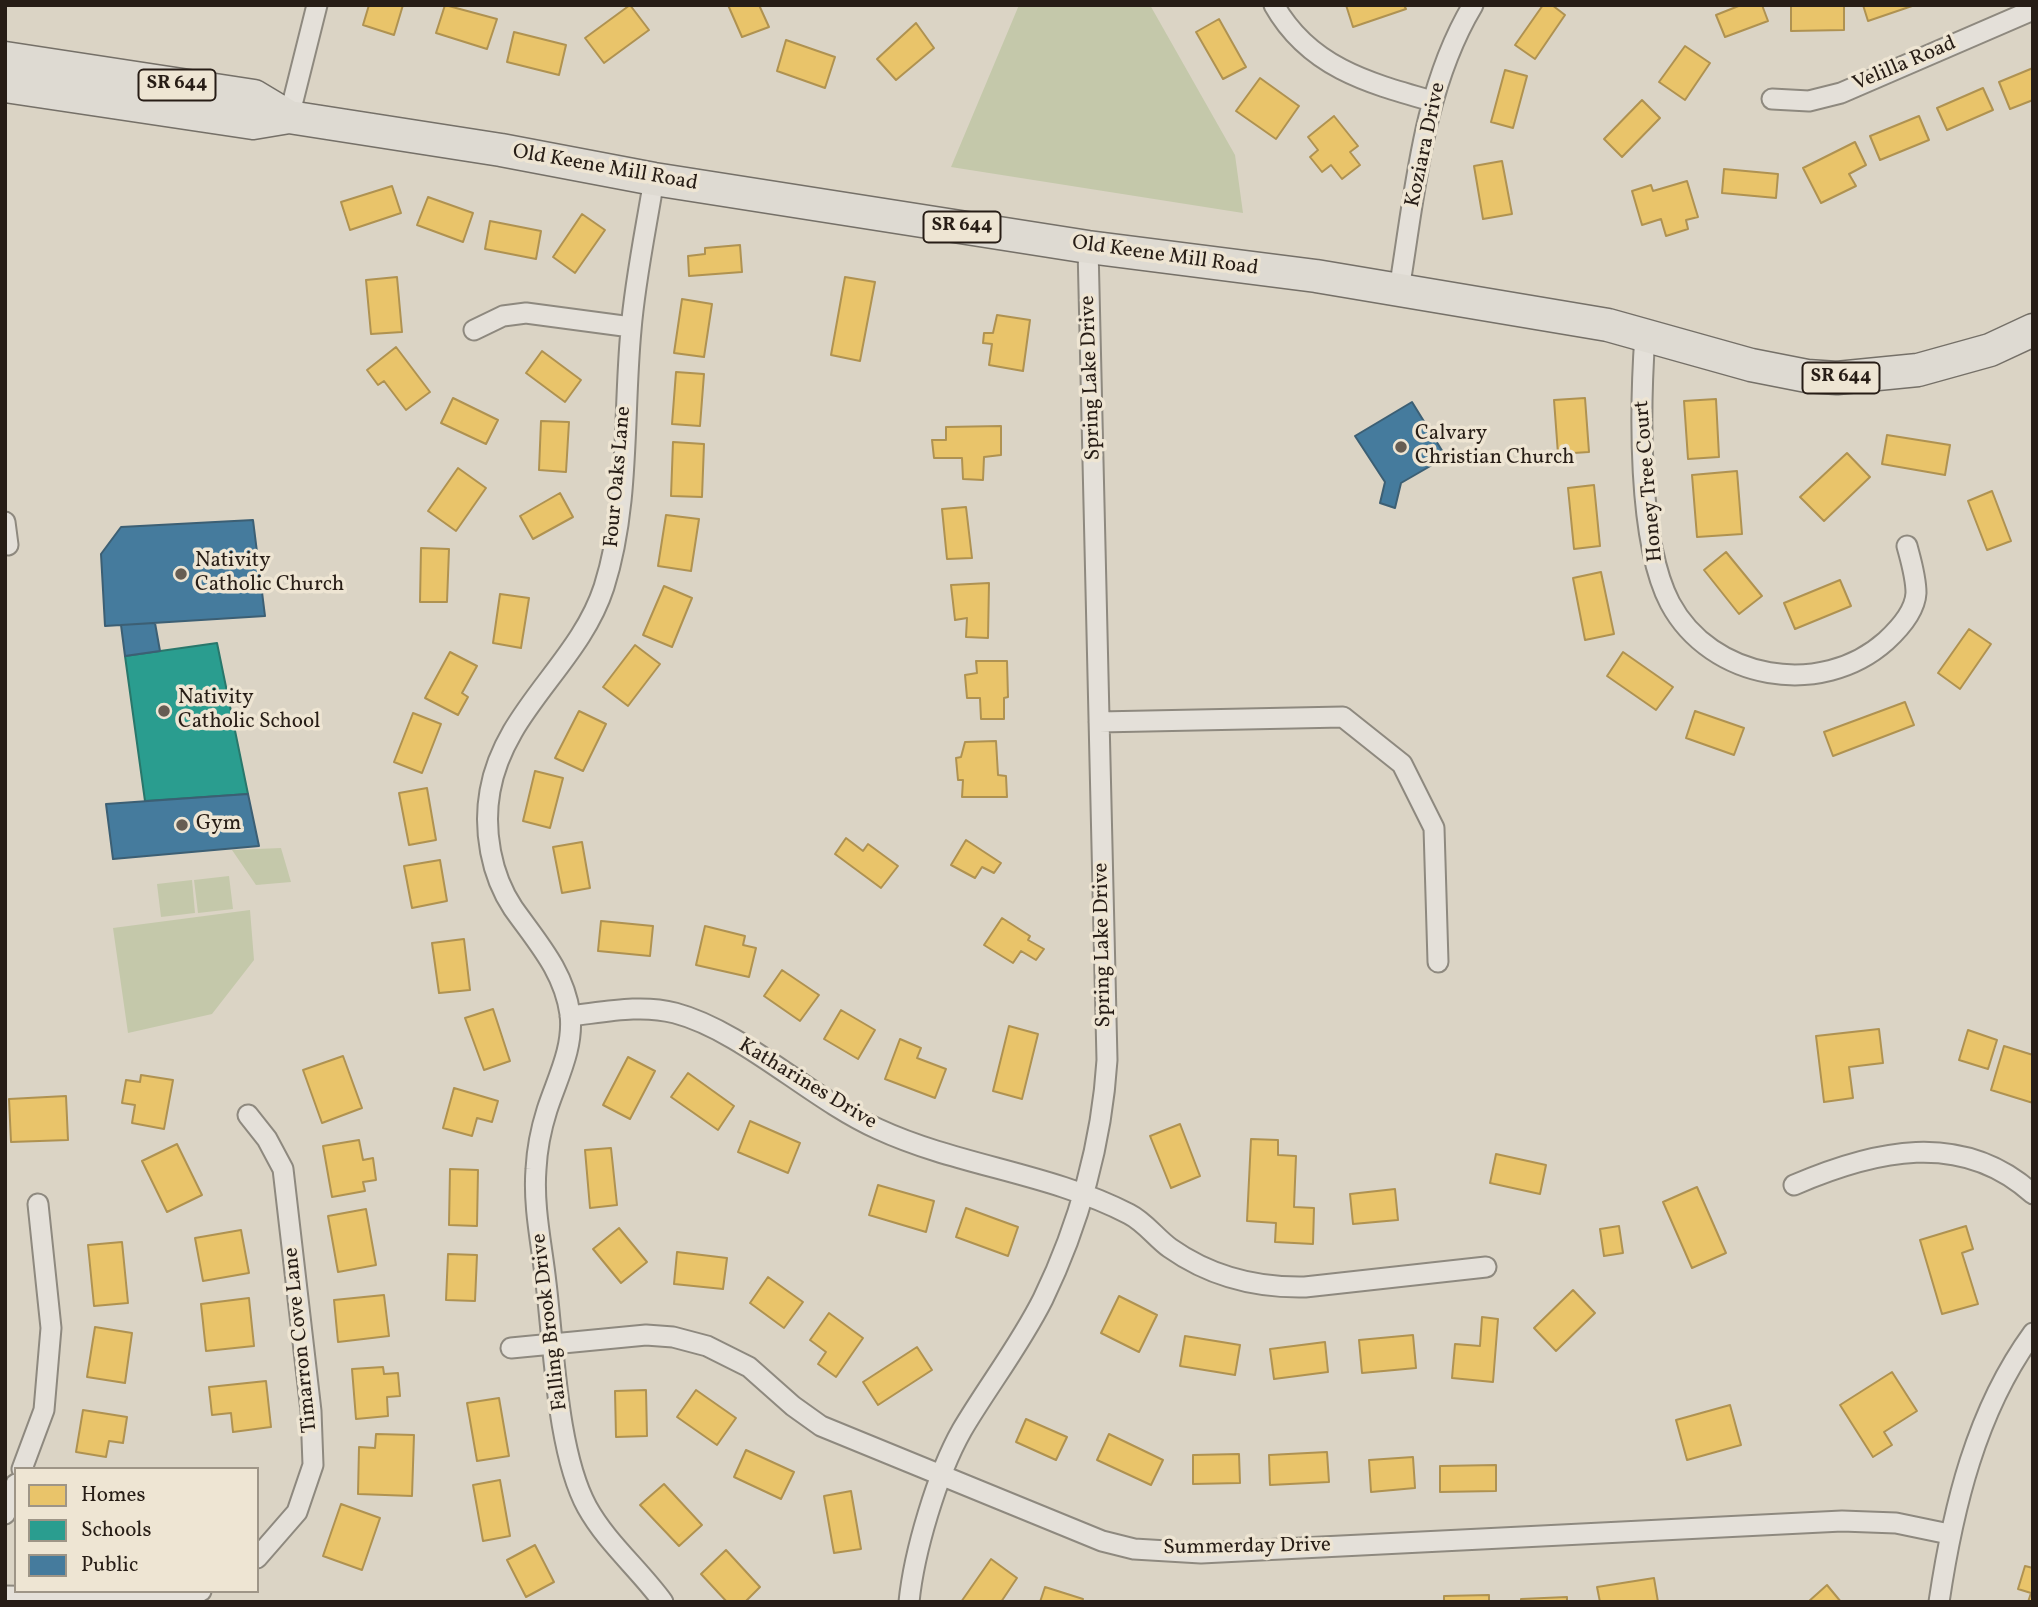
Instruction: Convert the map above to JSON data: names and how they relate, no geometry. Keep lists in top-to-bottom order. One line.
{"streets":{"main road":["SR 644","Old Keene Mill Road"],"street":["Velilla Road","Koziara Drive","Spring Lake Drive","Four Oaks Lane","Honey Tree Court","Katharines Drive","Falling Brook Drive","Timarron Cove Lane","Summerday Drive"]},"crossings":[["Koziara Drive","Old Keene Mill Road"],["Old Keene Mill Road","Spring Lake Drive"],["Old Keene Mill Road","Four Oaks Lane"],["Old Keene Mill Road","Honey Tree Court"],["Spring Lake Drive","Katharines Drive"],["Spring Lake Drive","Summerday Drive"],["Four Oaks Lane","Katharines Drive"],["Four Oaks Lane","Falling Brook Drive"],["Katharines Drive","Falling Brook Drive"],["Falling Brook Drive","Summerday Drive"]],"places":["Calvary Christian Church","Nativity Catholic Church","Nativity Catholic School","Gym"],"legend":["Homes","Schools","Public"]}
